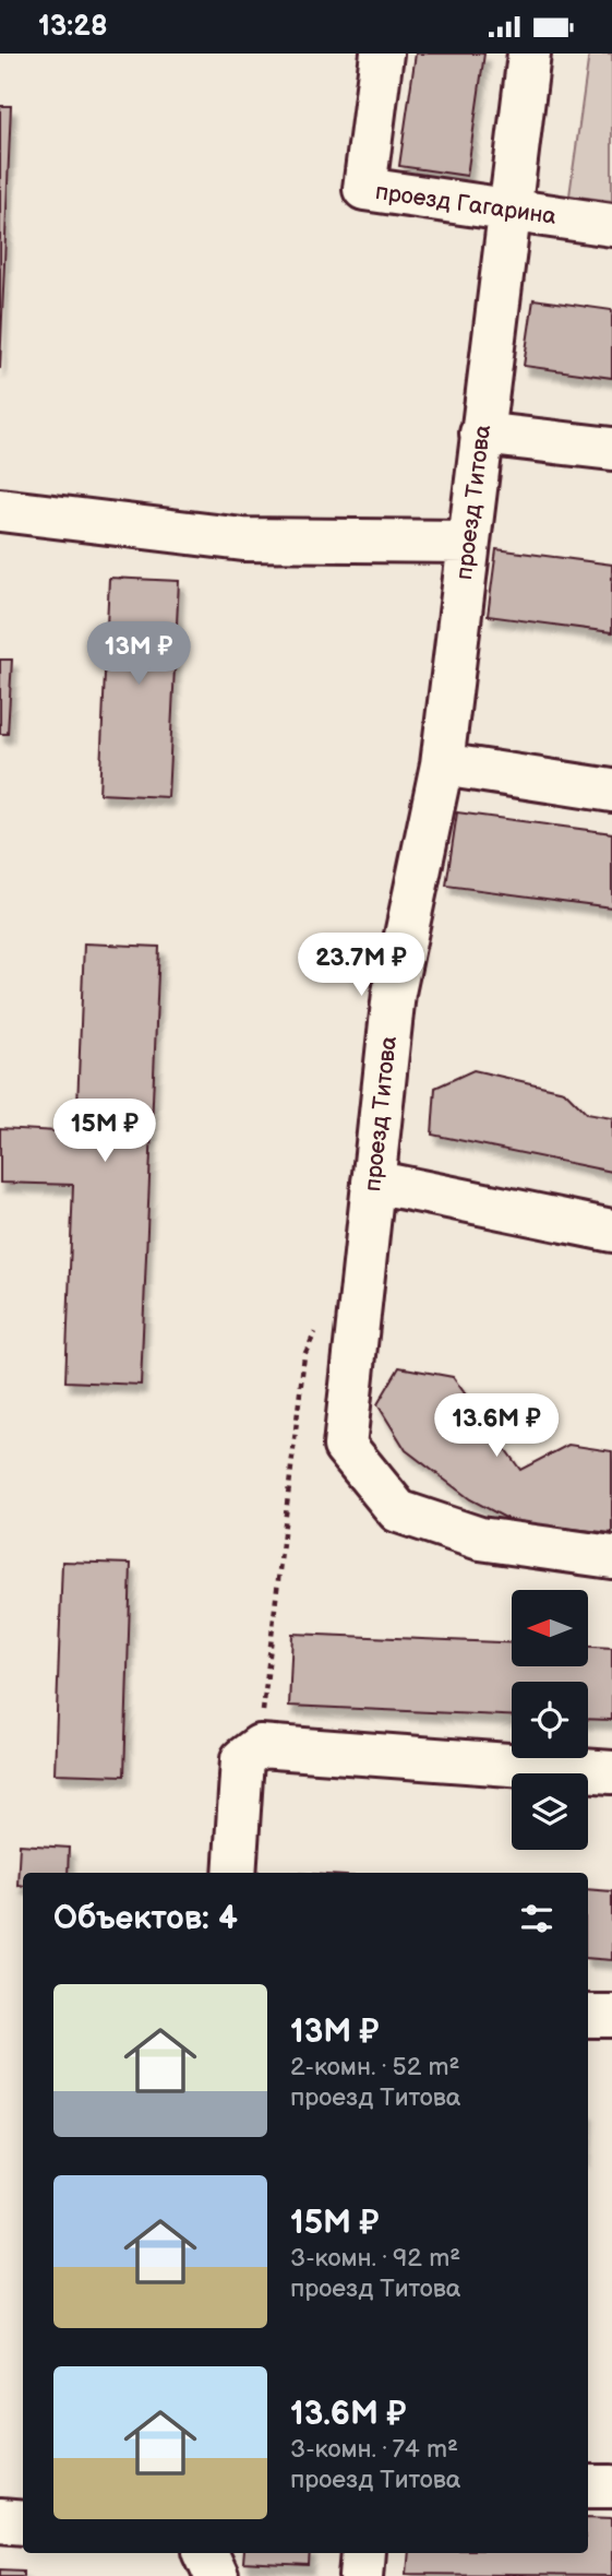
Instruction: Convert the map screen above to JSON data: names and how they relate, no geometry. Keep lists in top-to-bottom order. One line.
{"streets":{"street":["проезд Гагарина","проезд Титова"]},"crossings":[["проезд Гагарина","проезд Титова"]],"north":"left","page":{"status":"13:28","price":["13M ₽","23.7M ₽","15M ₽","13.6M ₽"],"heading":"Объектов: 4","list":[{"name":"13M ₽","note":"2-комн. · 52 m² · проезд Титова"},{"name":"15M ₽","note":"3-комн. · 92 m² · проезд Титова"},{"name":"13.6M ₽","note":"3-комн. · 74 m² · проезд Титова"}]}}
